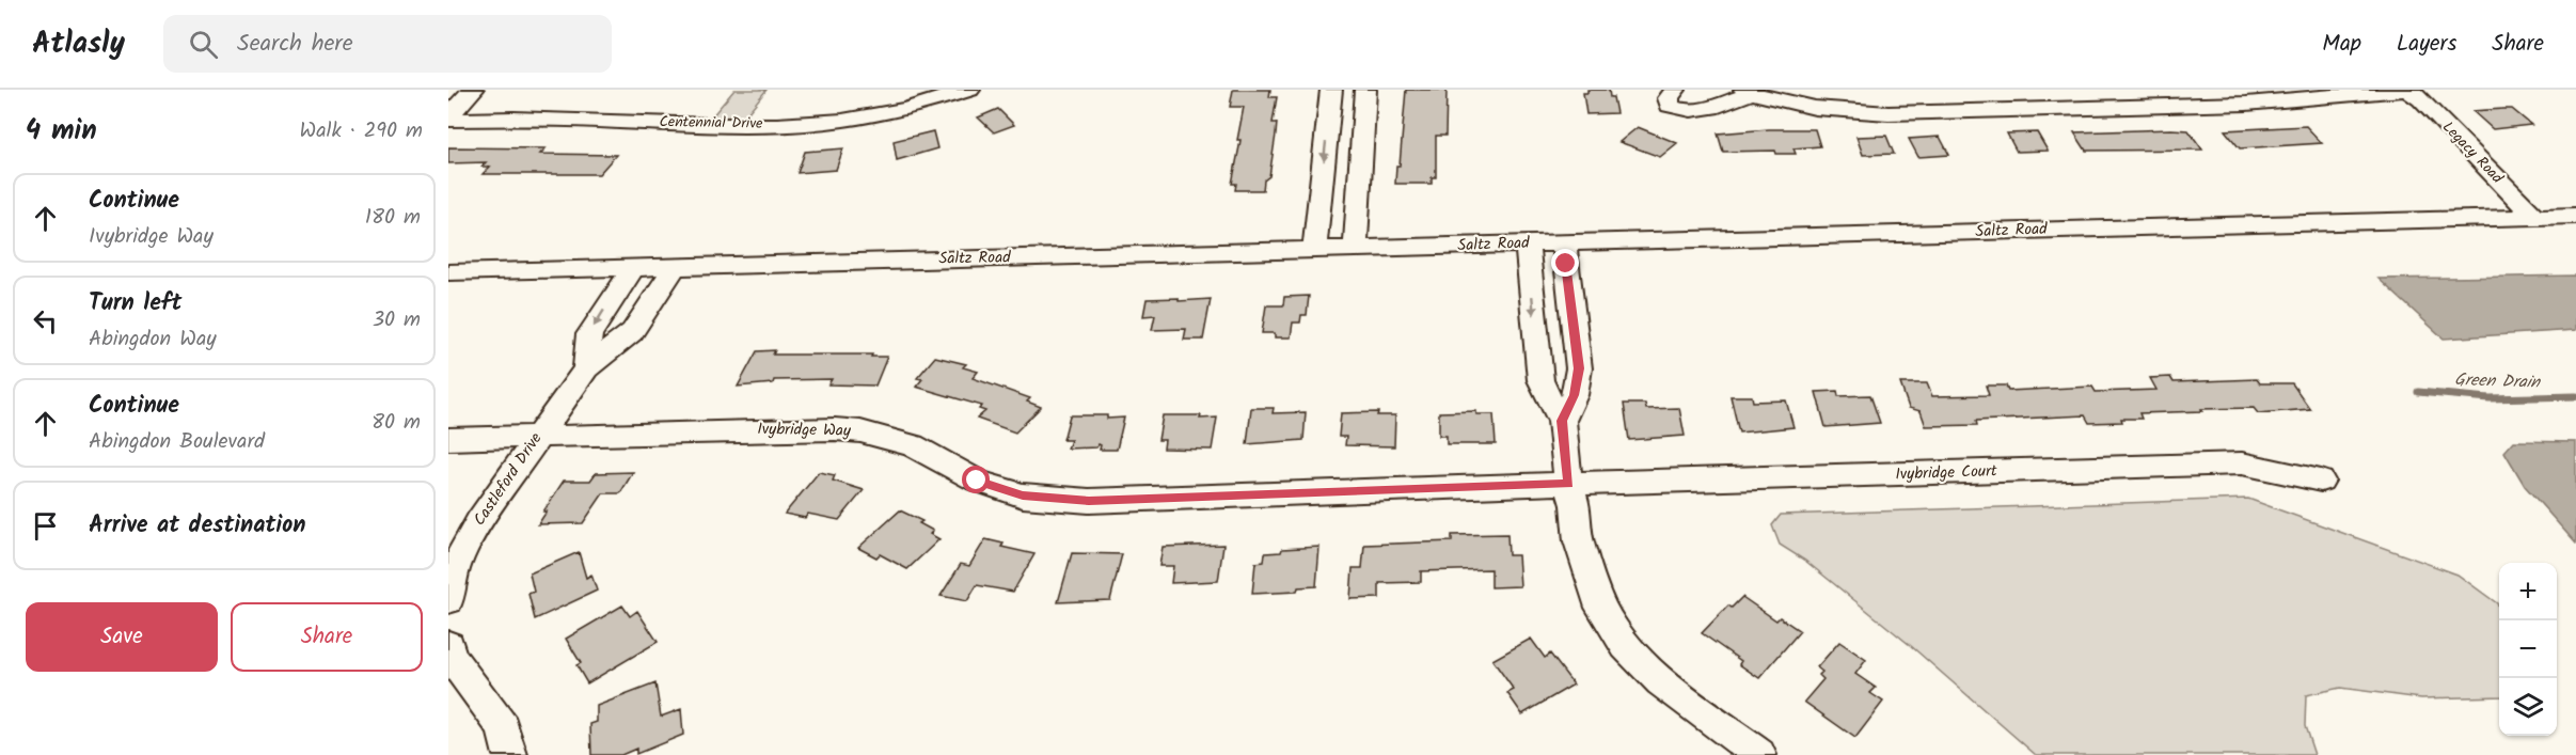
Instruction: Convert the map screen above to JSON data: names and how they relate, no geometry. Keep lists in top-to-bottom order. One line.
{"streets":{"street":["Centennial Drive","Legacy Road","Saltz Road","Ivybridge Way","Ivybridge Court","Castleford Drive"]},"crossings":[["Legacy Road","Saltz Road"],["Saltz Road","Castleford Drive"],["Ivybridge Way","Ivybridge Court"],["Ivybridge Way","Castleford Drive"]],"water":["Green Drain"],"page":{"header":"Atlasly","search":"Search here","nav":["Map","Layers","Share"],"heading":["4 min","Walk · 290 m"],"list":[["Continue","Ivybridge Way","180 m"],["Turn left","Abingdon Way","30 m"],["Continue","Abingdon Boulevard","80 m"],"Arrive at destination"],"map_buttons":["+","−"],"buttons":["Save","Share"]}}
